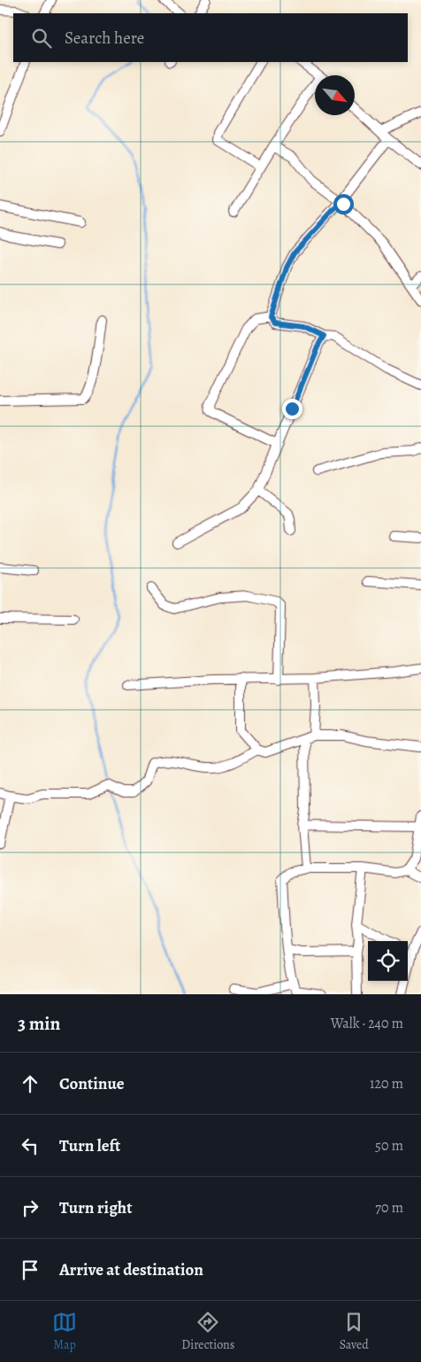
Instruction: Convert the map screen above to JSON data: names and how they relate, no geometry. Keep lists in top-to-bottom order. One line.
{"north":"bottom right","page":{"search":"Search here","heading":["3 min","Walk · 240 m"],"list":[["Continue","120 m"],["Turn left","50 m"],["Turn right","70 m"],"Arrive at destination"],"nav":["Map","Directions","Saved"]}}
